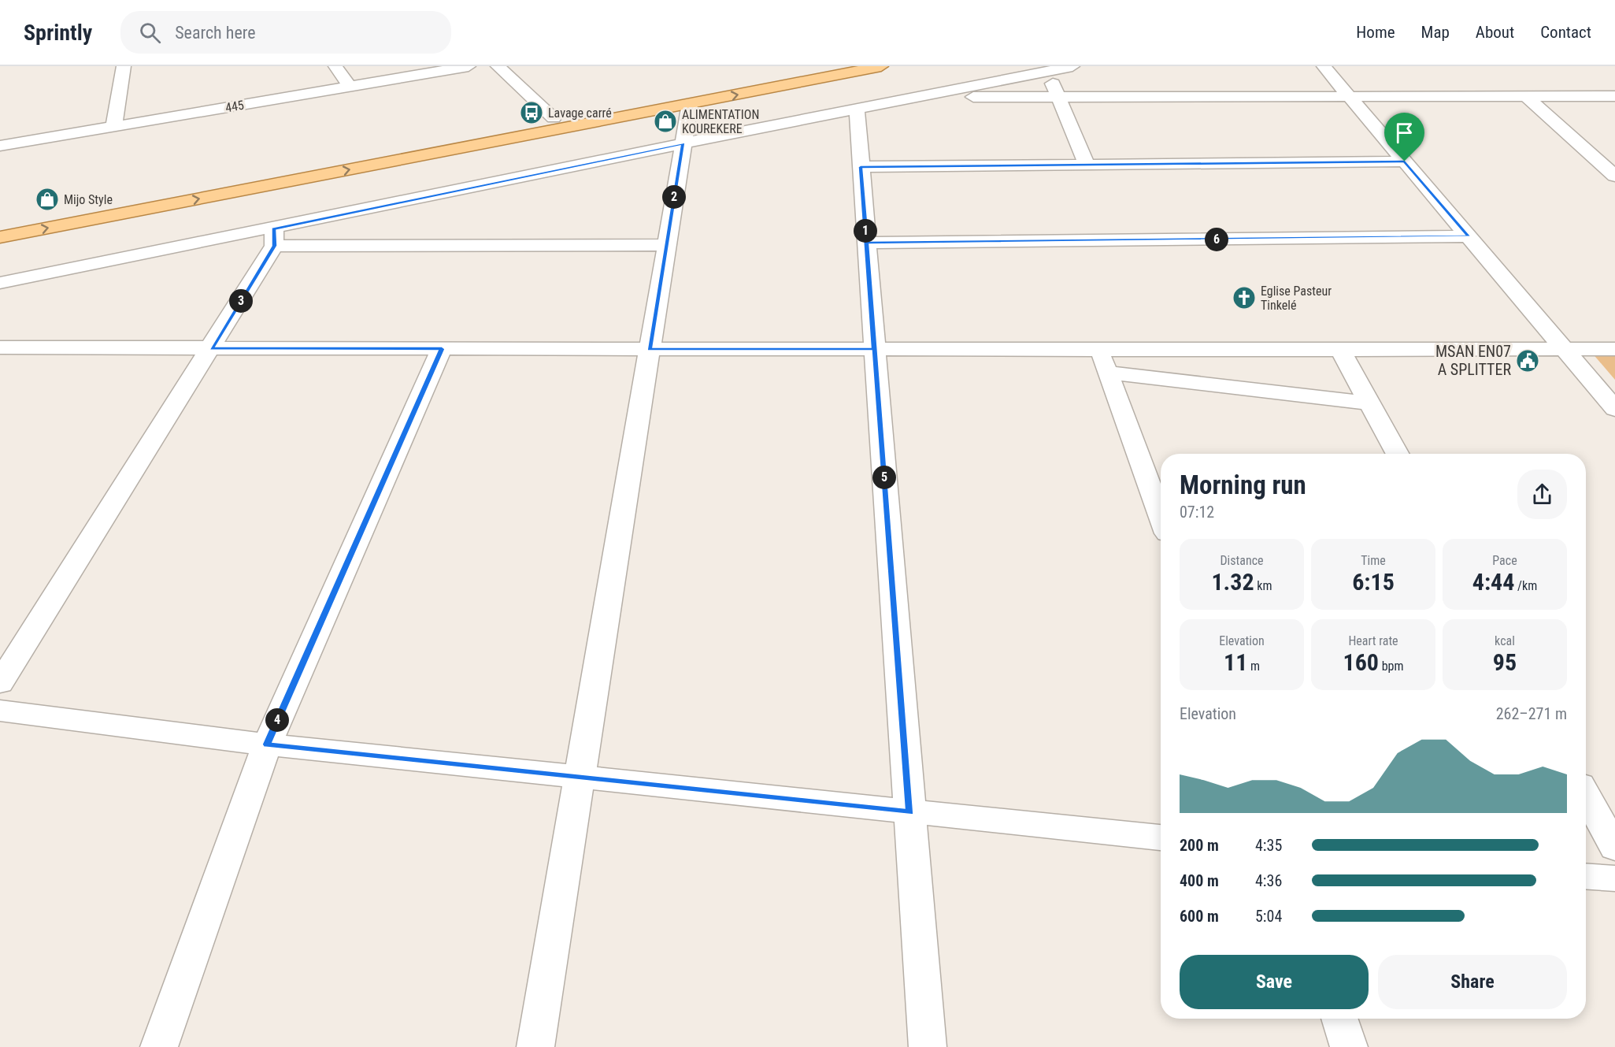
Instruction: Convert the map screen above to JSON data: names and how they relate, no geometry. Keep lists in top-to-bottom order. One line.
{"streets":{"street":["445"]},"places":{"bus stop":["Lavage carré"],"shop":["ALIMENTATION KOUREKERE","Mijo Style"],"church":["Eglise Pasteur Tinkelé"],"public building":["MSAN EN07 A SPLITTER"]},"page":{"header":"Sprintly","search":"Search here","nav":["Home","Map","About","Contact"],"pins":["2","1","6","3","5","4"],"heading":["Morning run","07:12"],"stats":[["Distance","1.32 km"],["Time","6:15"],["Pace","4:44 /km"],["Elevation","11 m"],["Heart rate","160 bpm"],["kcal","95"]],"chart":["Elevation","262–271 m"],"list":[{"name":"200 m","note":"4:35"},{"name":"400 m","note":"4:36"},{"name":"600 m","note":"5:04"}],"buttons":["Save","Share"]}}
